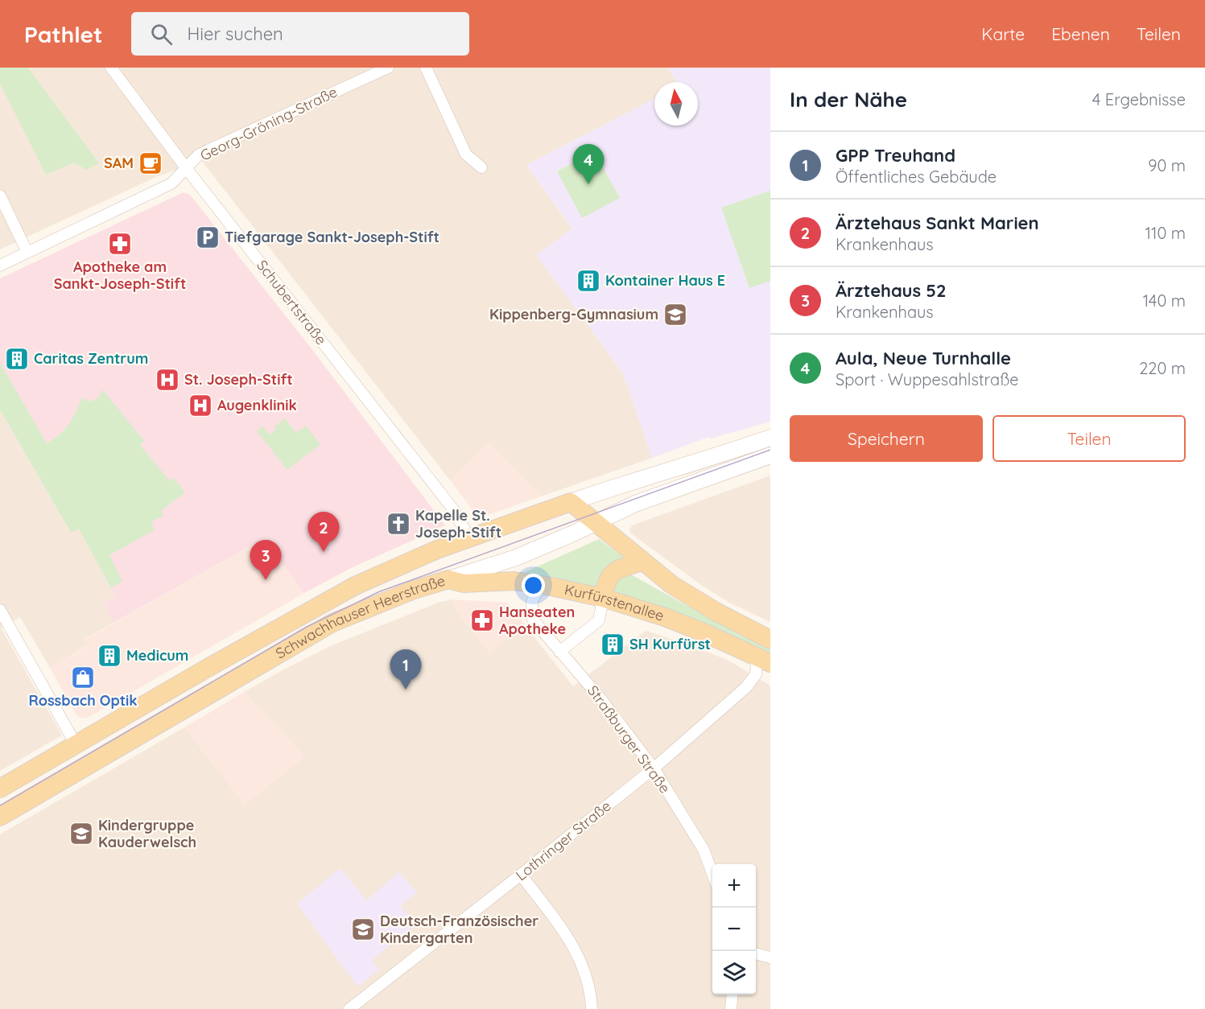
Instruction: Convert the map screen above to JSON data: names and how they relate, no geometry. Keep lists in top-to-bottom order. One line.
{"streets":{"main road":["Kurfürstenallee","Schwachhauser Heerstraße"],"street":["Georg-Gröning-Straße","Schubertstraße","Straßburger Straße","Lothringer Straße"]},"crossings":[["Georg-Gröning-Straße","Schubertstraße"],["Schubertstraße","Schwachhauser Heerstraße"],["Kurfürstenallee","Schwachhauser Heerstraße"],["Kurfürstenallee","Straßburger Straße"],["Kurfürstenallee","Lothringer Straße"],["Straßburger Straße","Lothringer Straße"]],"places":{"cafe":["SAM"],"parking":["Tiefgarage Sankt-Joseph-Stift"],"pharmacy":["Apotheke am Sankt-Joseph-Stift","Hanseaten Apotheke"],"building":["Kontainer Haus E","Caritas Zentrum","SH Kurfürst","Medicum"],"school or university":["Kippenberg-Gymnasium","Kindergruppe Kauderwelsch","Deutsch-Französischer Kindergarten"],"hospital":["St. Joseph-Stift","Augenklinik"],"church":["Kapelle St. Joseph-Stift"],"shop":["Rossbach Optik"]},"north":"top","page":{"header":"Pathlet","search":"Hier suchen","nav":["Karte","Ebenen","Teilen"],"heading":["In der Nähe","4 Ergebnisse"],"list":[{"mark":"1","name":"GPP Treuhand","note":"Öffentliches Gebäude","value":"90 m"},{"mark":"2","name":"Ärztehaus Sankt Marien","note":"Krankenhaus","value":"110 m"},{"mark":"3","name":"Ärztehaus 52","note":"Krankenhaus","value":"140 m"},{"mark":"4","name":"Aula, Neue Turnhalle","note":"Sport · Wuppesahlstraße","value":"220 m"}],"pins":["4","2","3","1"],"buttons":["Speichern","Teilen"],"map_buttons":["+","−"]}}
